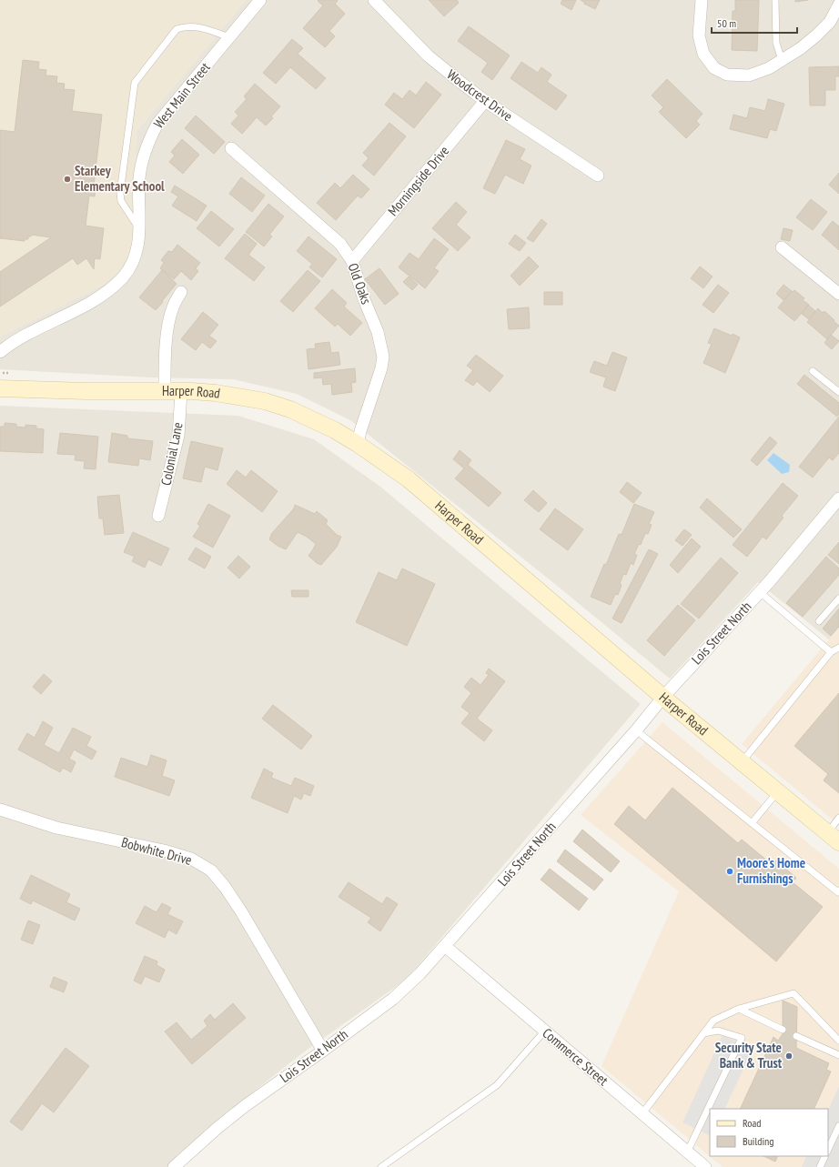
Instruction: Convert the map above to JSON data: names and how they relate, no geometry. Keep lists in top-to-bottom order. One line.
{"streets":{"main road":["Harper Road"],"street":["West Main Street","Woodcrest Drive","Morningside Drive","Old Oaks","Colonial Lane","Lois Street North","Bobwhite Drive","Commerce Street"]},"crossings":[["Woodcrest Drive","Morningside Drive"],["Morningside Drive","Old Oaks"],["Old Oaks","Harper Road"],["Harper Road","Colonial Lane"],["Harper Road","Lois Street North"],["Lois Street North","Bobwhite Drive"],["Lois Street North","Commerce Street"]],"places":["Starkey Elementary School","Moore's Home Furnishings","Security State Bank & Trust"],"legend":["Road","Building"],"scale_bar":"50 m"}
